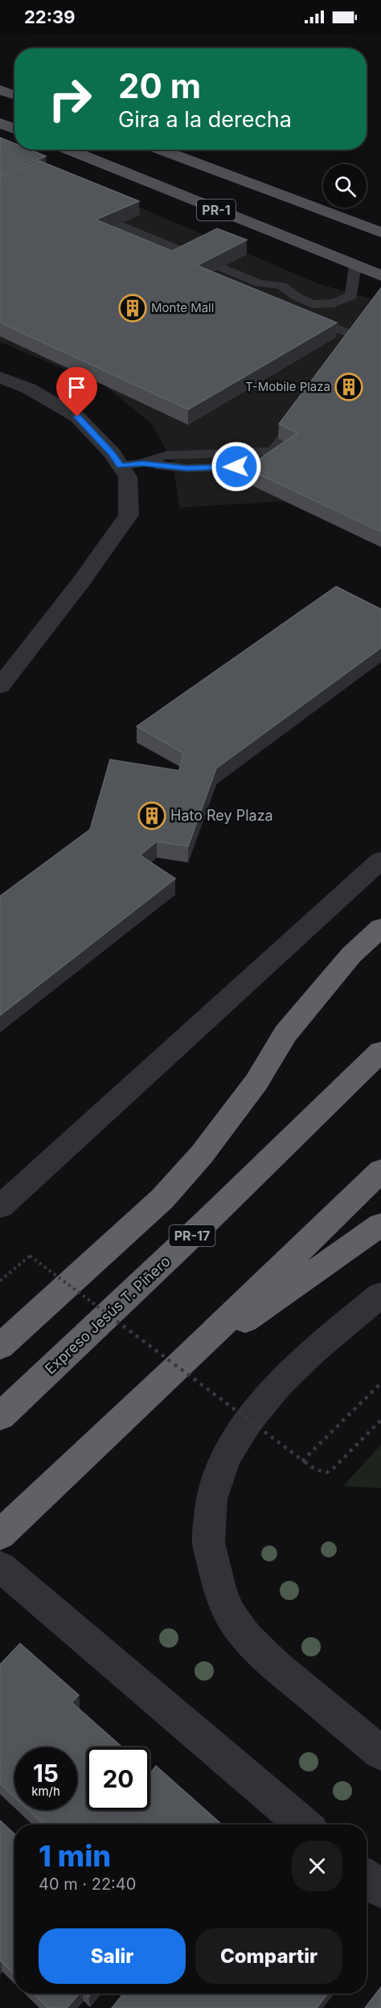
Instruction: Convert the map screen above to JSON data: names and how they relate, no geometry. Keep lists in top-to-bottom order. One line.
{"streets":{"highway":["PR-17","Expreso Jesús T. Piñero"],"main road":["PR-1"]},"places":{"building":["Monte Mall","T-Mobile Plaza","Hato Rey Plaza"]},"page":{"status":"22:39","turn":["20 m","Gira a la derecha"],"speed":"15 km/h","limit":"20","heading":["1 min","40 m · 22:40"],"buttons":["Salir","Compartir"]}}
